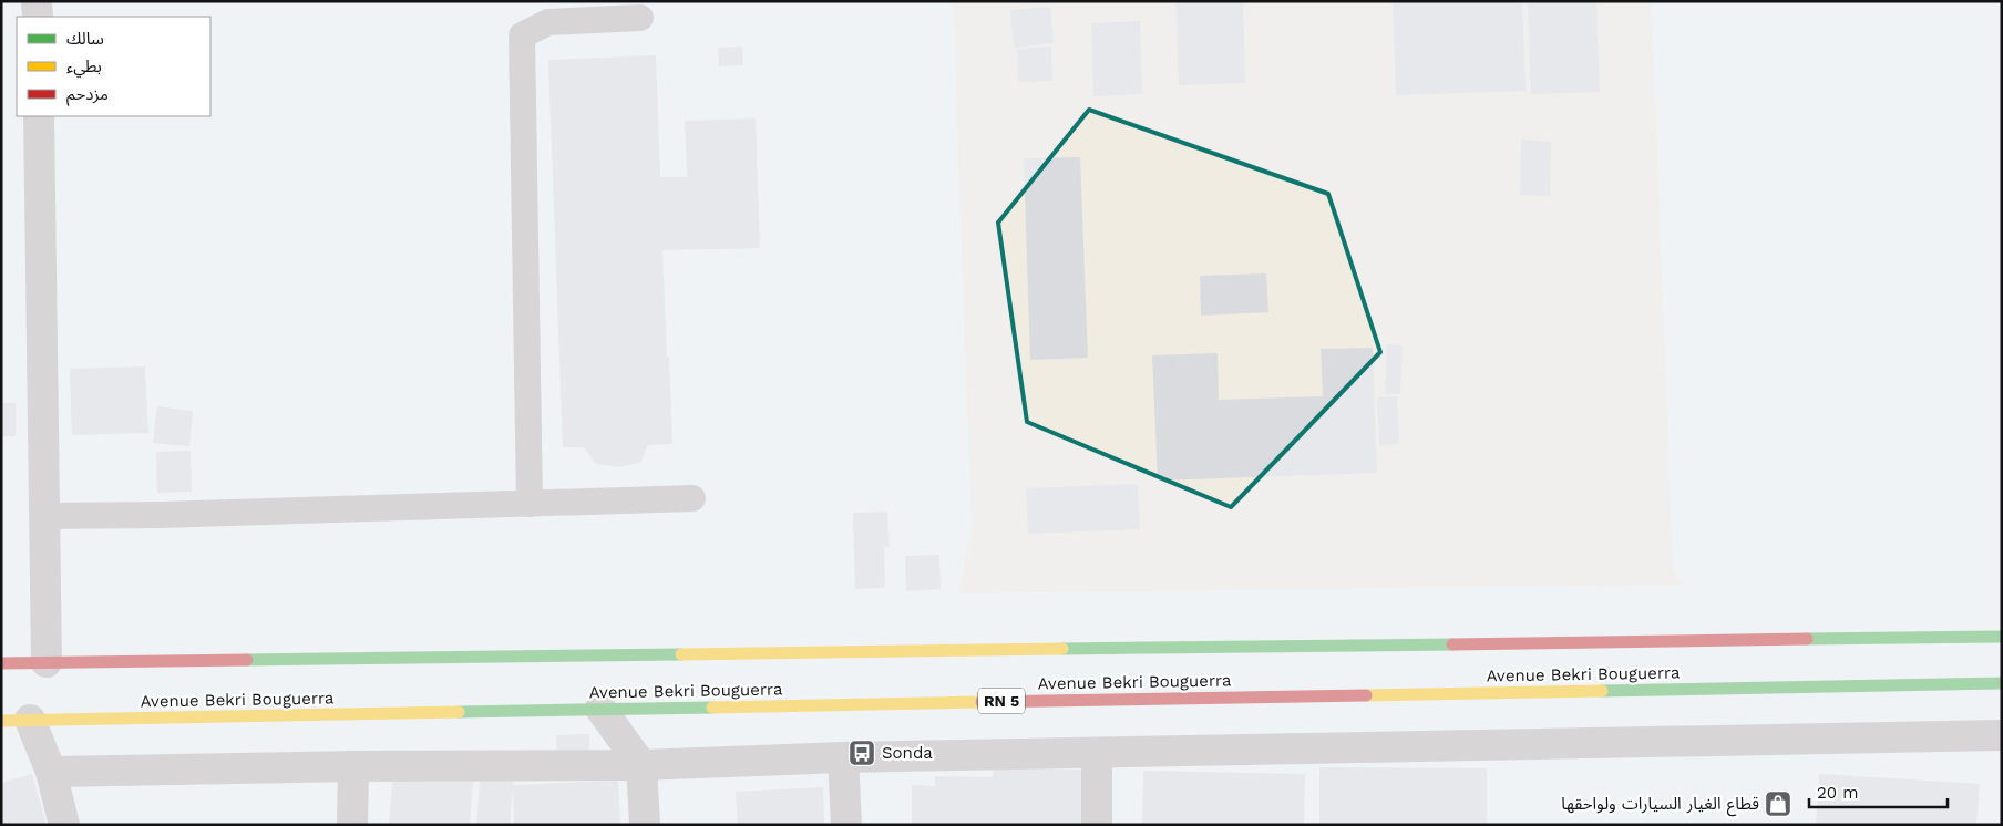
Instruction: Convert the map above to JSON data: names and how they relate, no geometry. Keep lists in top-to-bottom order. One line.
{"streets":{"highway":["Avenue Bekri Bouguerra","RN 5"]},"places":{"bus stop":["Sonda"],"shop":["قطاع الغيار السيارات ولواحقها"]},"legend":["سالك","بطيء","مزدحم"],"scale_bar":"20 m"}
